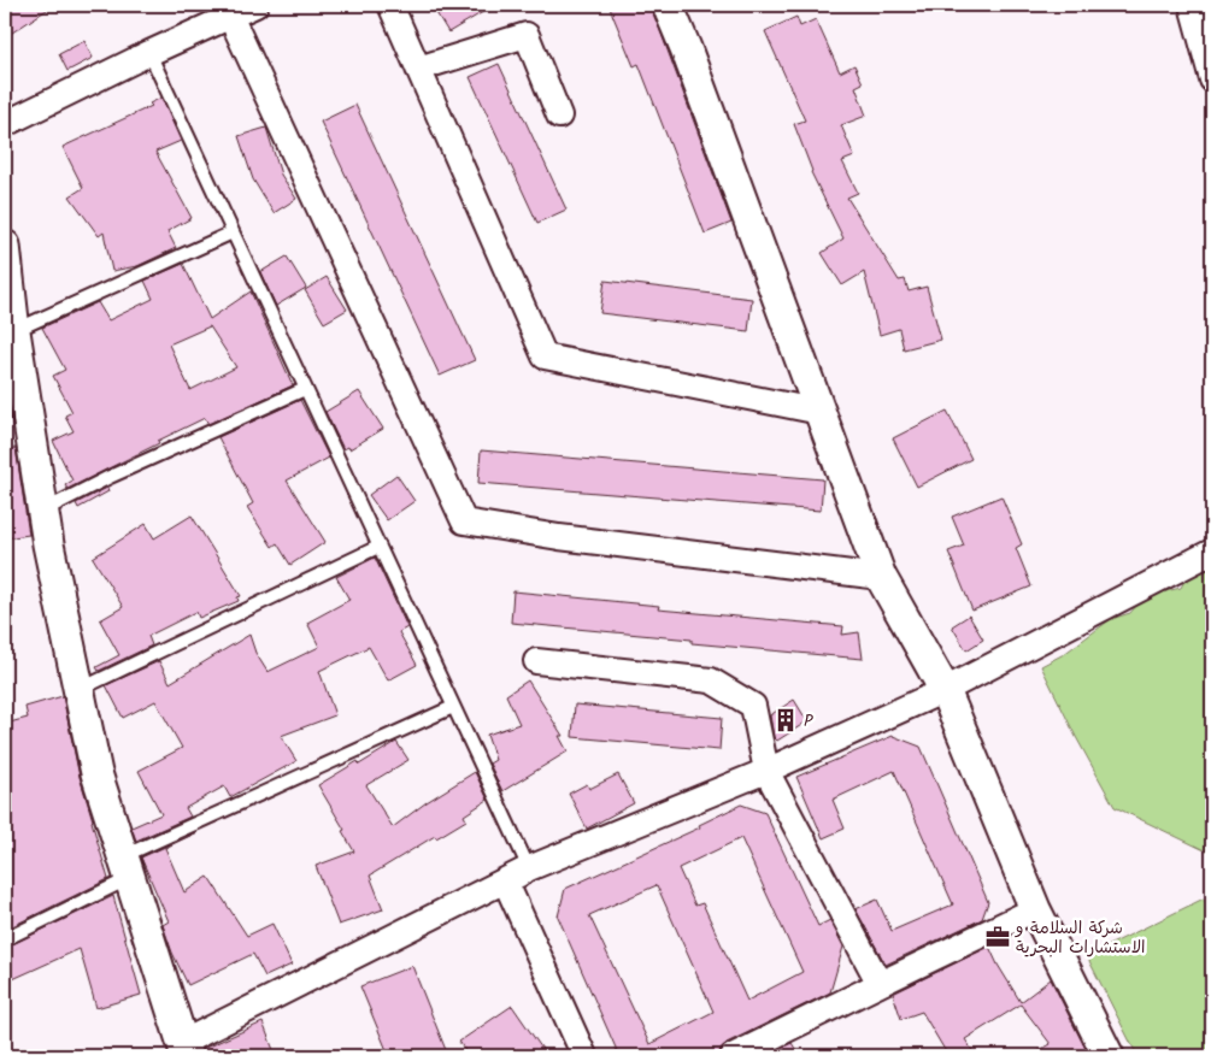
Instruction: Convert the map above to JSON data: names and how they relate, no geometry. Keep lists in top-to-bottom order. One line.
{"places":{"building":["P"],"office":["شركة السلامة و الاستشارات البحرية"]}}
